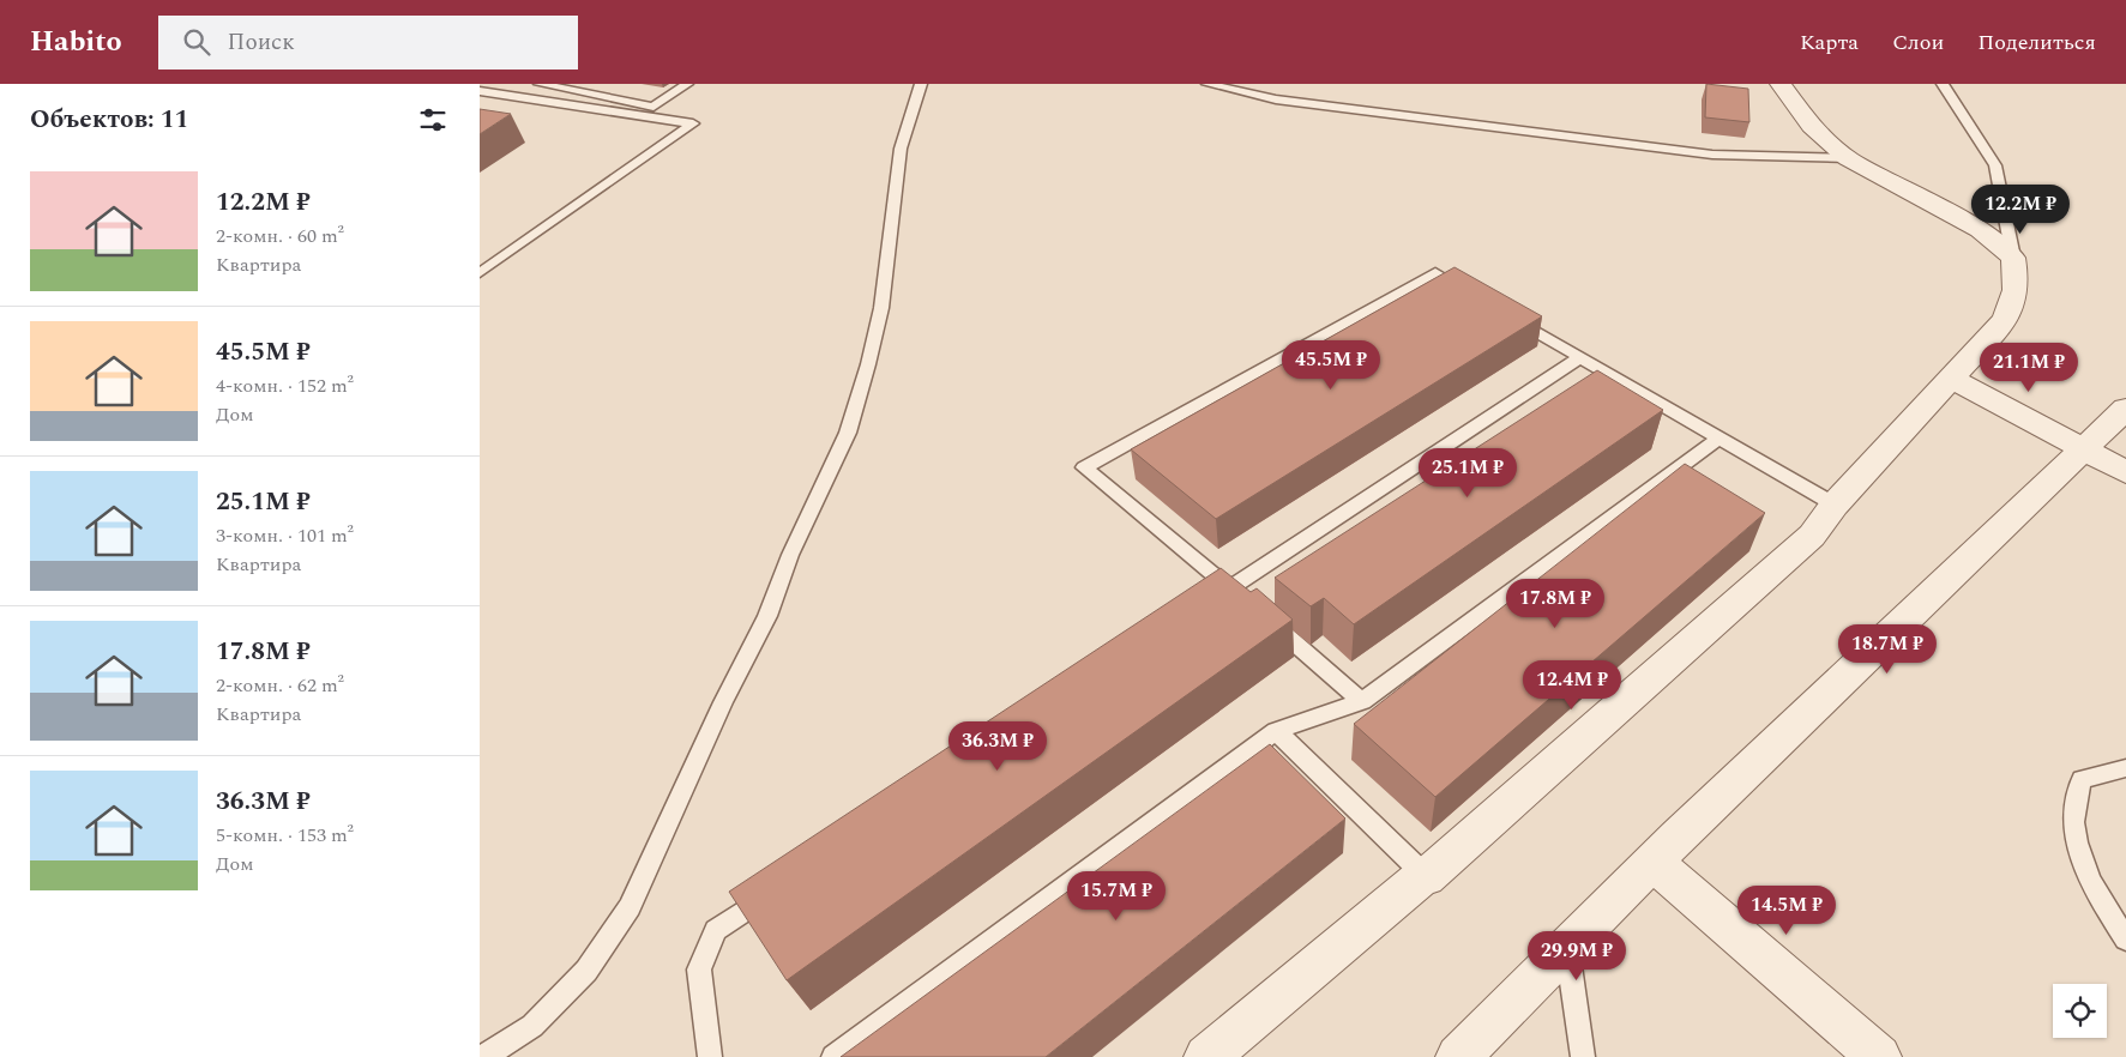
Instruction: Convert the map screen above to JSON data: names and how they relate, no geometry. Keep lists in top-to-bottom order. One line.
{"page":{"header":"Habito","search":"Поиск","nav":["Карта","Слои","Поделиться"],"heading":"Объектов: 11","list":[{"name":"12.2M ₽","note":"2-комн. · 60 m² · Квартира"},{"name":"45.5M ₽","note":"4-комн. · 152 m² · Дом"},{"name":"25.1M ₽","note":"3-комн. · 101 m² · Квартира"},{"name":"17.8M ₽","note":"2-комн. · 62 m² · Квартира"},{"name":"36.3M ₽","note":"5-комн. · 153 m² · Дом"}],"price":["12.2M ₽","45.5M ₽","21.1M ₽","25.1M ₽","17.8M ₽","18.7M ₽","12.4M ₽","36.3M ₽","15.7M ₽","14.5M ₽","29.9M ₽"]}}
